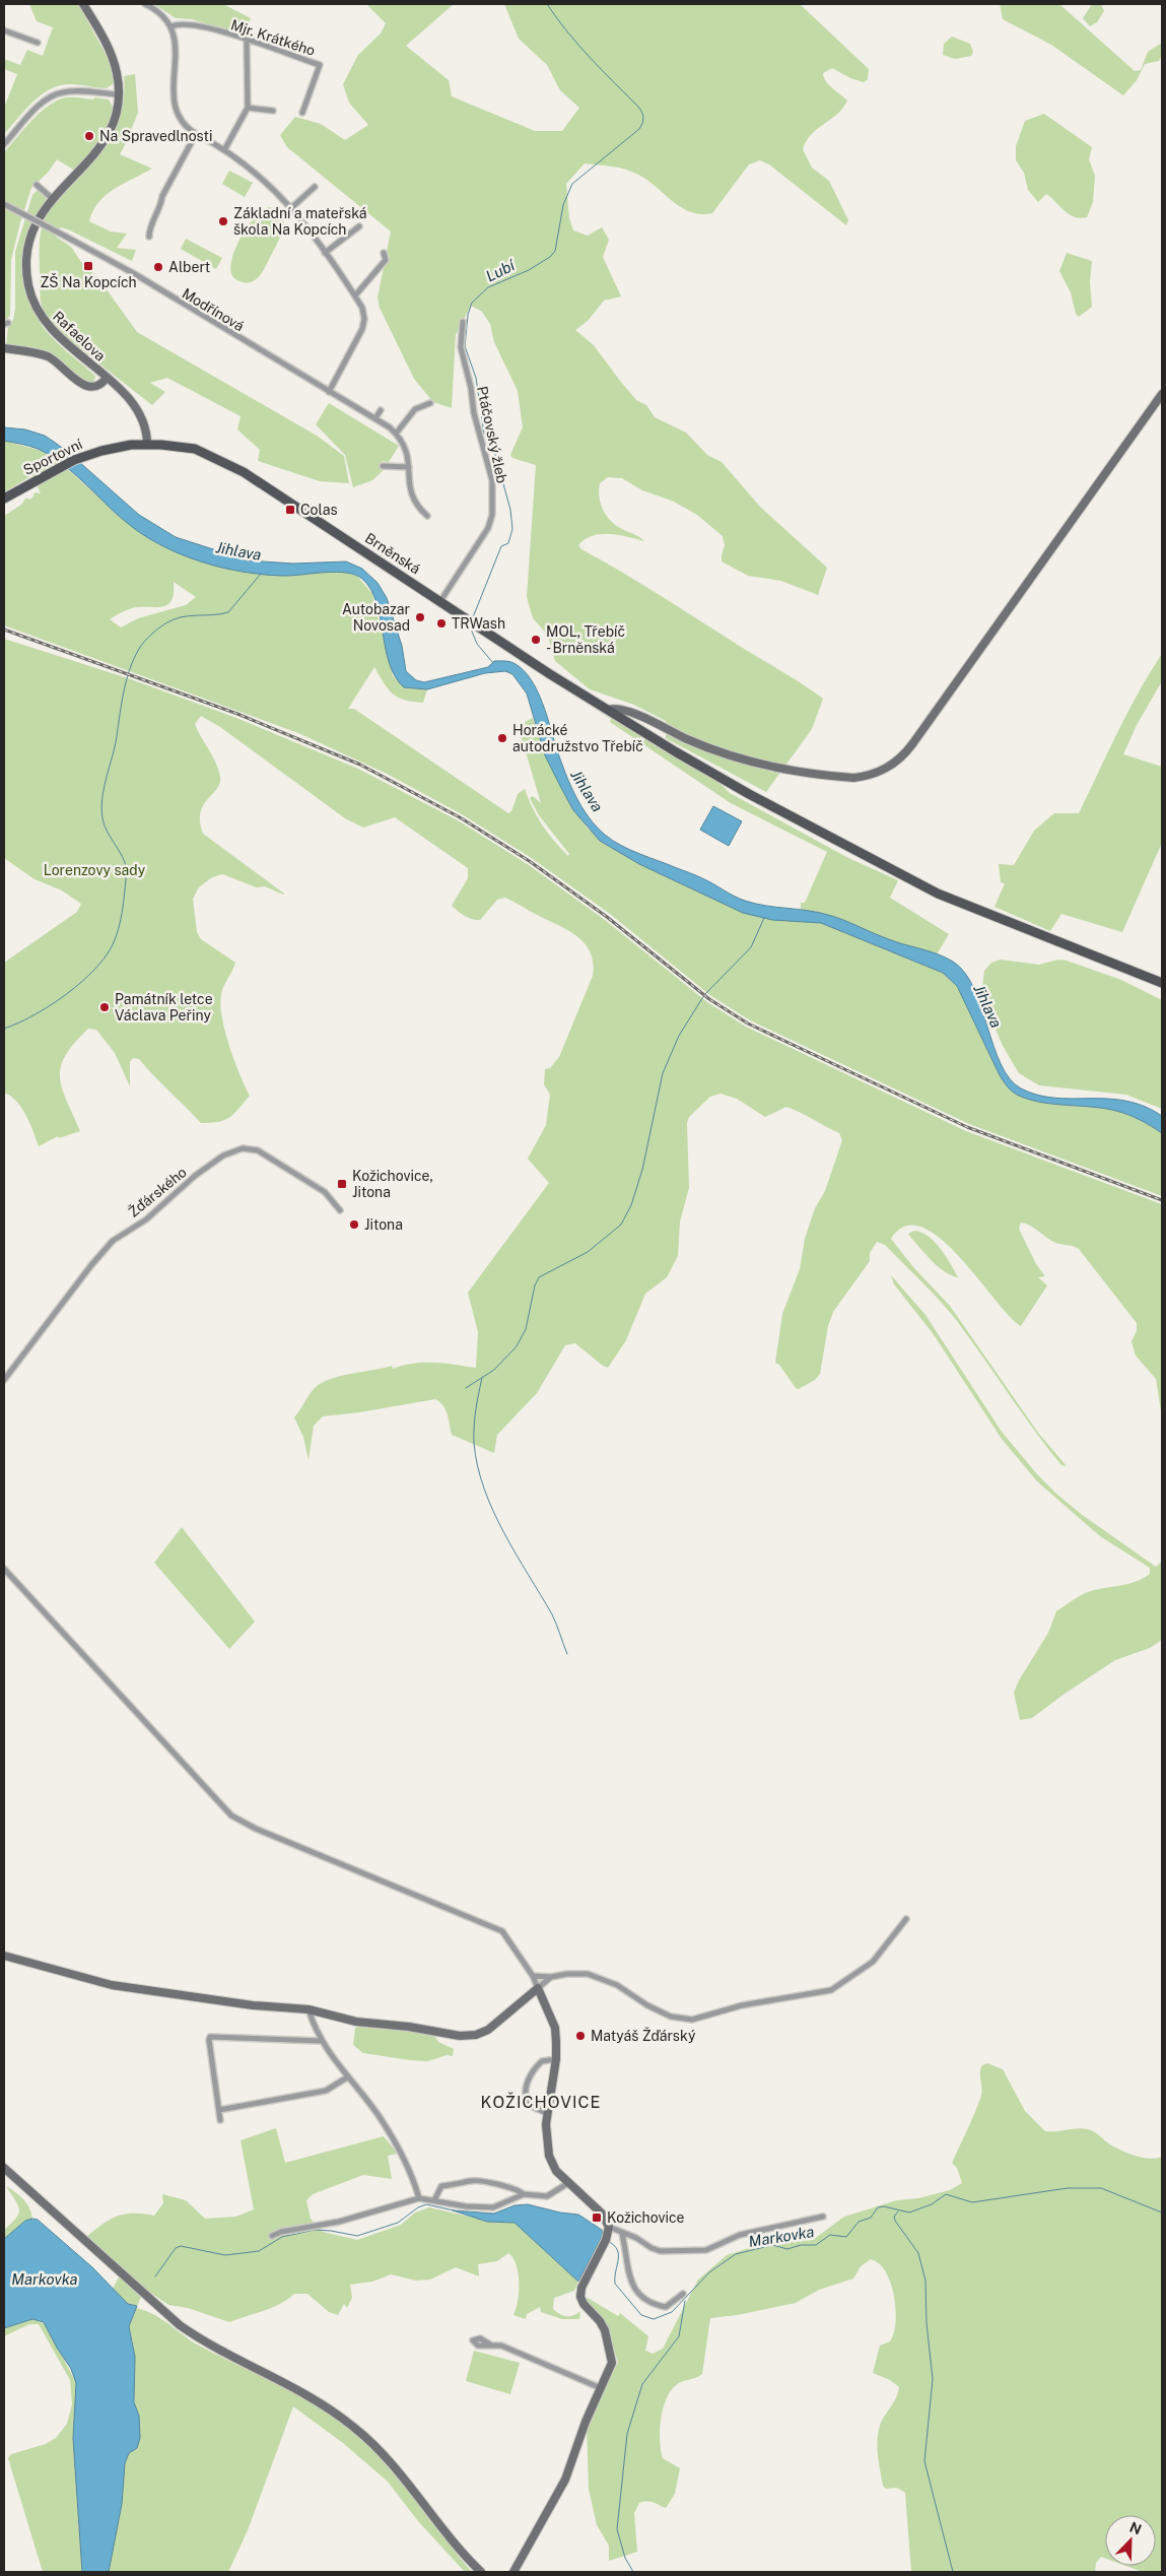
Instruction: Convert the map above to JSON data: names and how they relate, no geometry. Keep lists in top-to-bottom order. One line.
{"streets":{"main road":["Sportovní","Brněnská"],"street":["Mjr. Krátkého","Modřínová","Rafaelova","Ptáčovský žleb","Žďárského"]},"crossings":[["Ptáčovský žleb","Brněnská"],["Sportovní","Brněnská"]],"districts":["KOŽICHOVICE"],"water":["Lubí","Jihlava","Markovka"],"parks":["Lorenzovy sady"],"places":{"other":["Na Spravedlnosti","Základní a mateřská škola Na Kopcích","Albert","Autobazar Novosad","TRWash","MOL, Třebíč - Brněnská","Horácké autodružstvo Třebíč","Památník letce Václava Peřiny","Jitona","Matyáš Žďárský"],"transit":["ZŠ Na Kopcích","Colas","Kožichovice, Jitona","Kožichovice"]},"north":"top right"}
